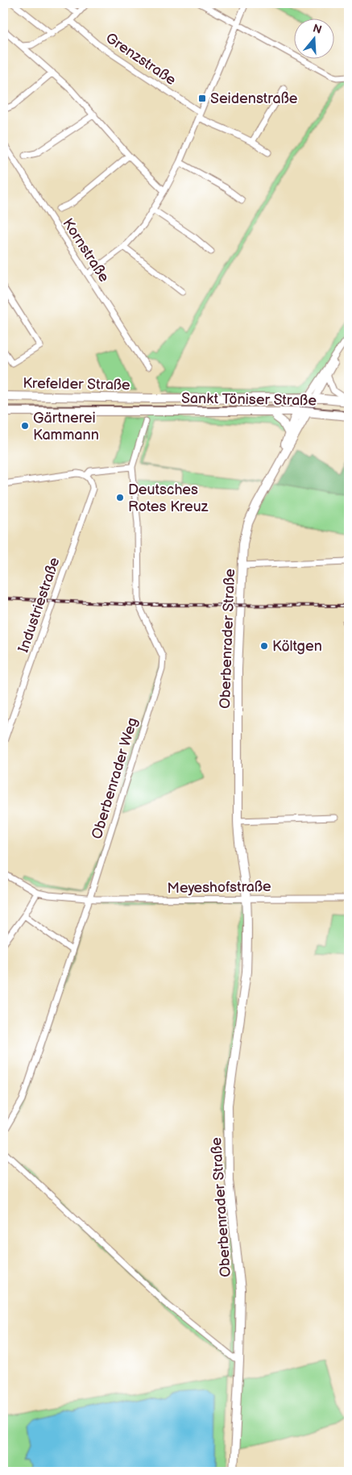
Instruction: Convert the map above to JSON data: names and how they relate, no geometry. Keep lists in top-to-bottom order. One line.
{"streets":{"street":["Grenzstraße","Kornstraße","Krefelder Straße","Sankt Töniser Straße","Industriestraße","Oberbenrader Straße","Oberbenrader Weg","Meyeshofstraße"]},"crossings":[["Krefelder Straße","Sankt Töniser Straße"],["Sankt Töniser Straße","Oberbenrader Straße"],["Oberbenrader Straße","Meyeshofstraße"],["Oberbenrader Weg","Meyeshofstraße"]],"places":{"transit":["Seidenstraße"],"other":["Gärtnerei Kammann","Deutsches Rotes Kreuz","Költgen"]},"north":"top"}
